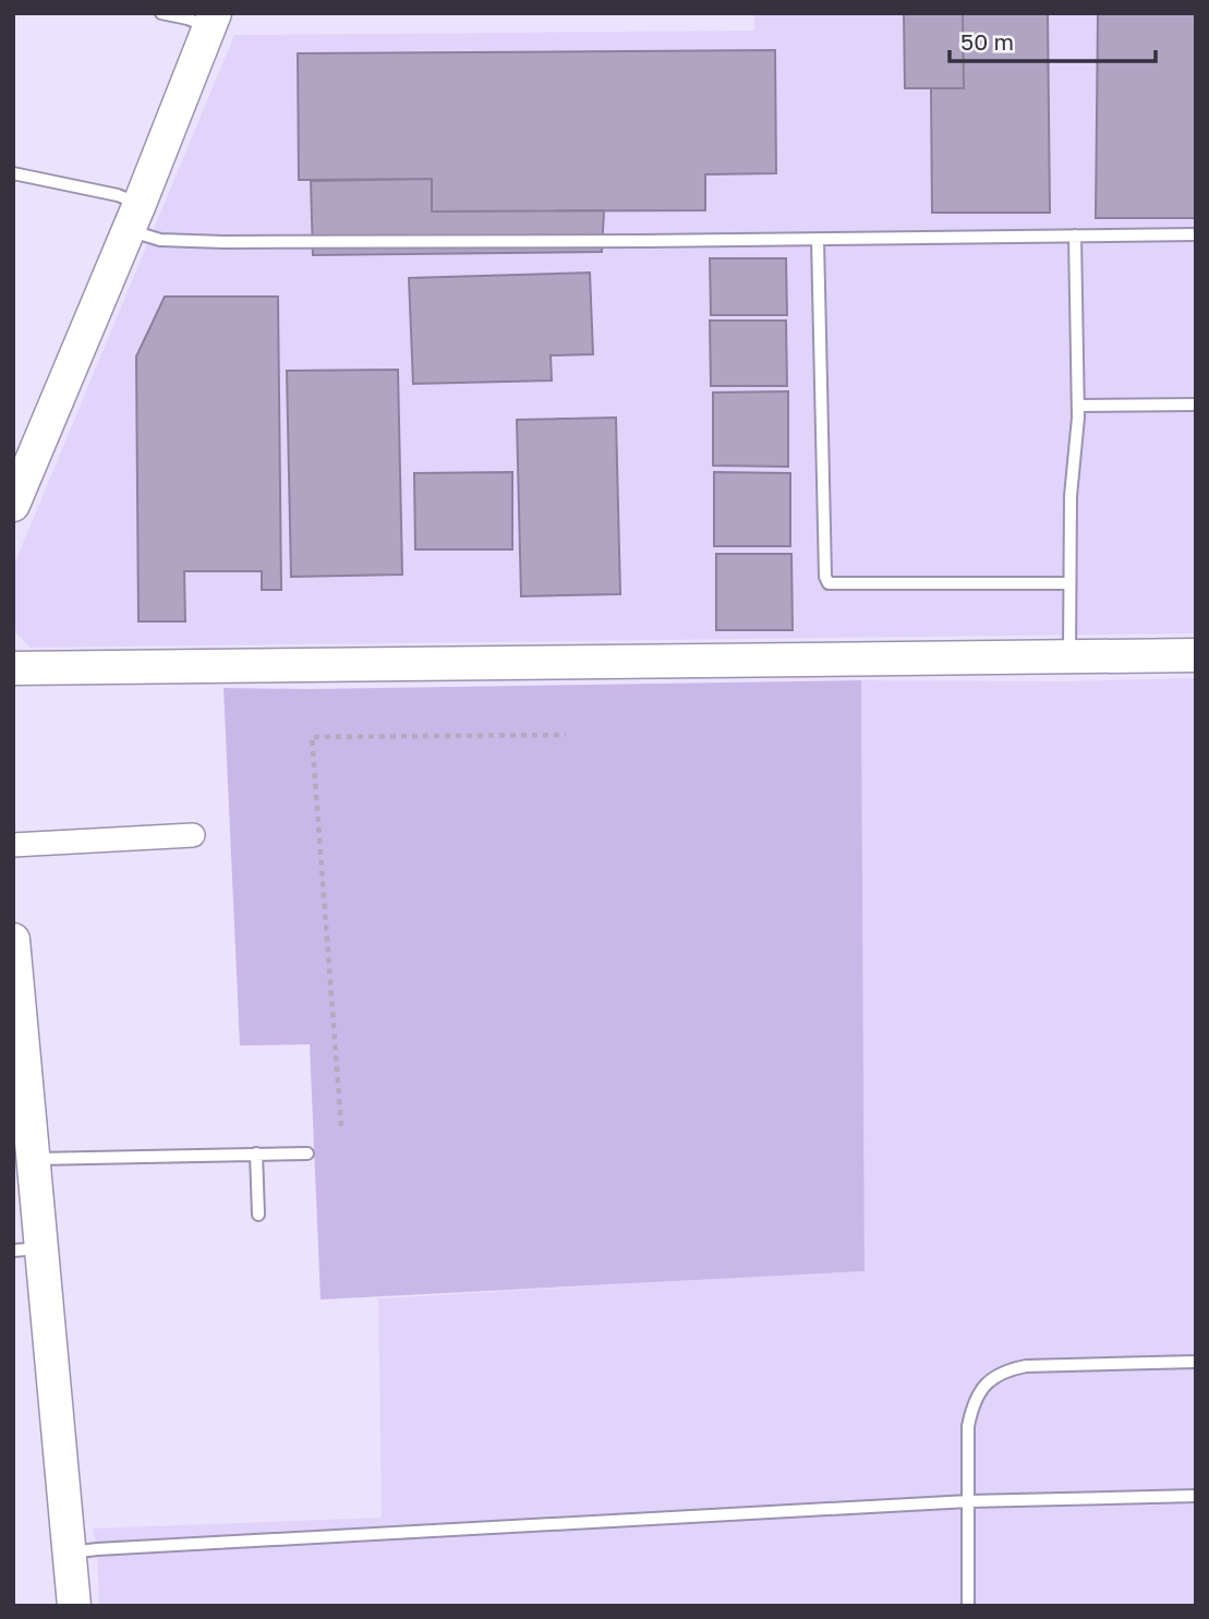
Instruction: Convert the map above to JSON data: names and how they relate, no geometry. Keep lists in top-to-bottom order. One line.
{"scale_bar":"50 m"}
